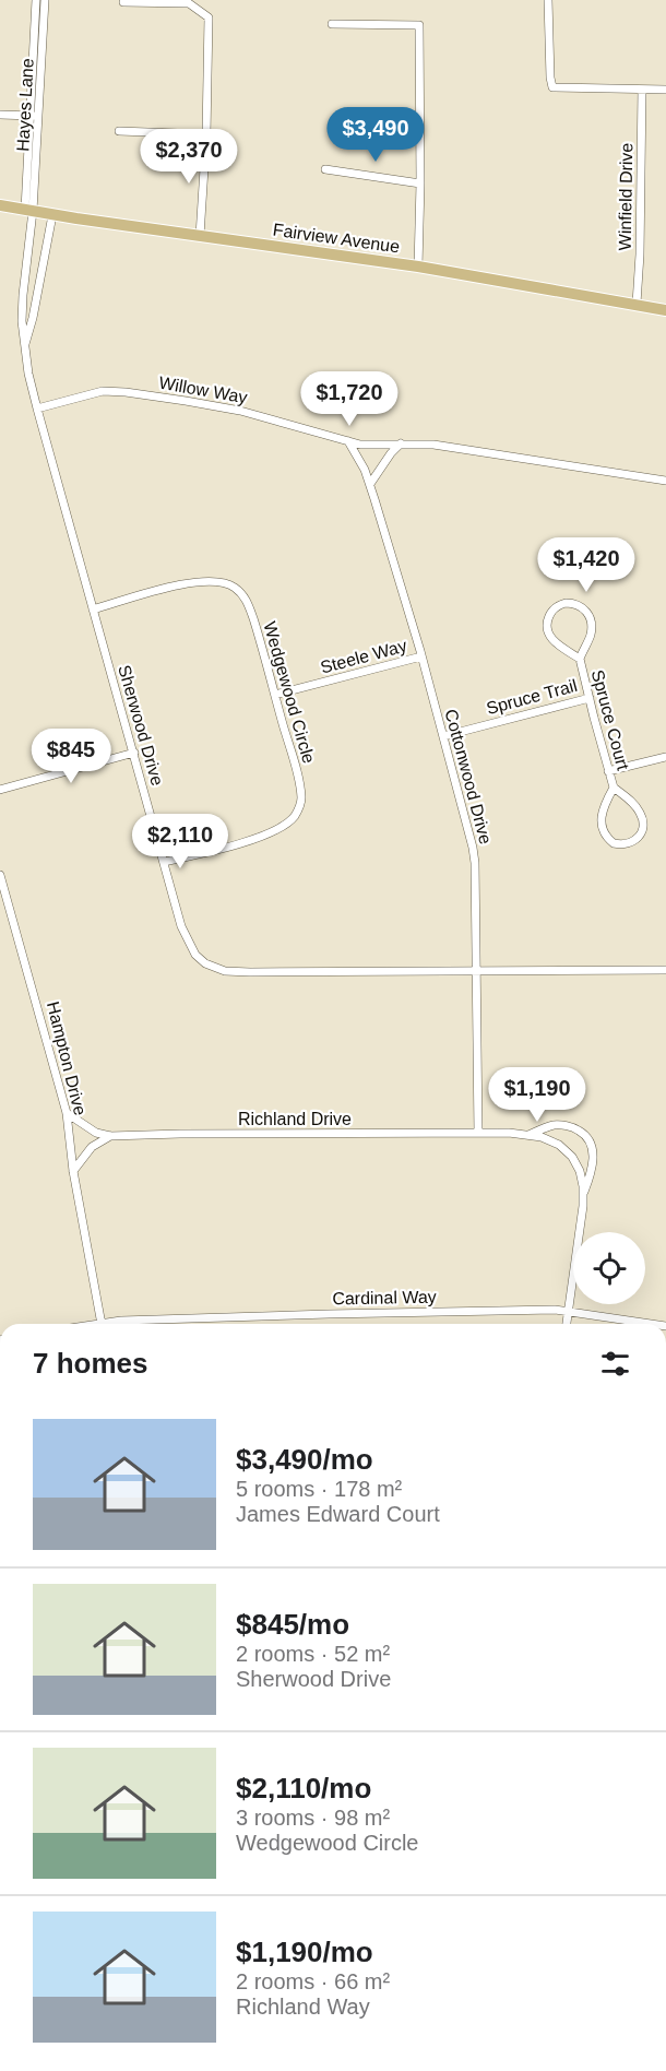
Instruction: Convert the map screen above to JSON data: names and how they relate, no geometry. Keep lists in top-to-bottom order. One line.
{"streets":{"main road":["Fairview Avenue"],"street":["Hayes Lane","Winfield Drive","Willow Way","Steele Way","Wedgewood Circle","Spruce Trail","Spruce Court","Sherwood Drive","Cottonwood Drive","Hampton Drive","Richland Drive","Cardinal Way"]},"crossings":[["Hayes Lane","Fairview Avenue"],["Hayes Lane","Sherwood Drive"],["Winfield Drive","Fairview Avenue"],["Fairview Avenue","Sherwood Drive"],["Willow Way","Sherwood Drive"],["Willow Way","Cottonwood Drive"],["Steele Way","Wedgewood Circle"],["Steele Way","Cottonwood Drive"],["Wedgewood Circle","Sherwood Drive"],["Spruce Trail","Spruce Court"],["Spruce Trail","Cottonwood Drive"],["Sherwood Drive","Cottonwood Drive"],["Cottonwood Drive","Richland Drive"],["Hampton Drive","Richland Drive"]],"page":{"price":["$3,490","$2,370","$1,720","$1,420","$845","$2,110","$1,190"],"heading":"7 homes","list":[{"name":"$3,490/mo","note":"5 rooms · 178 m² · James Edward Court"},{"name":"$845/mo","note":"2 rooms · 52 m² · Sherwood Drive"},{"name":"$2,110/mo","note":"3 rooms · 98 m² · Wedgewood Circle"},{"name":"$1,190/mo","note":"2 rooms · 66 m² · Richland Way"}]}}
